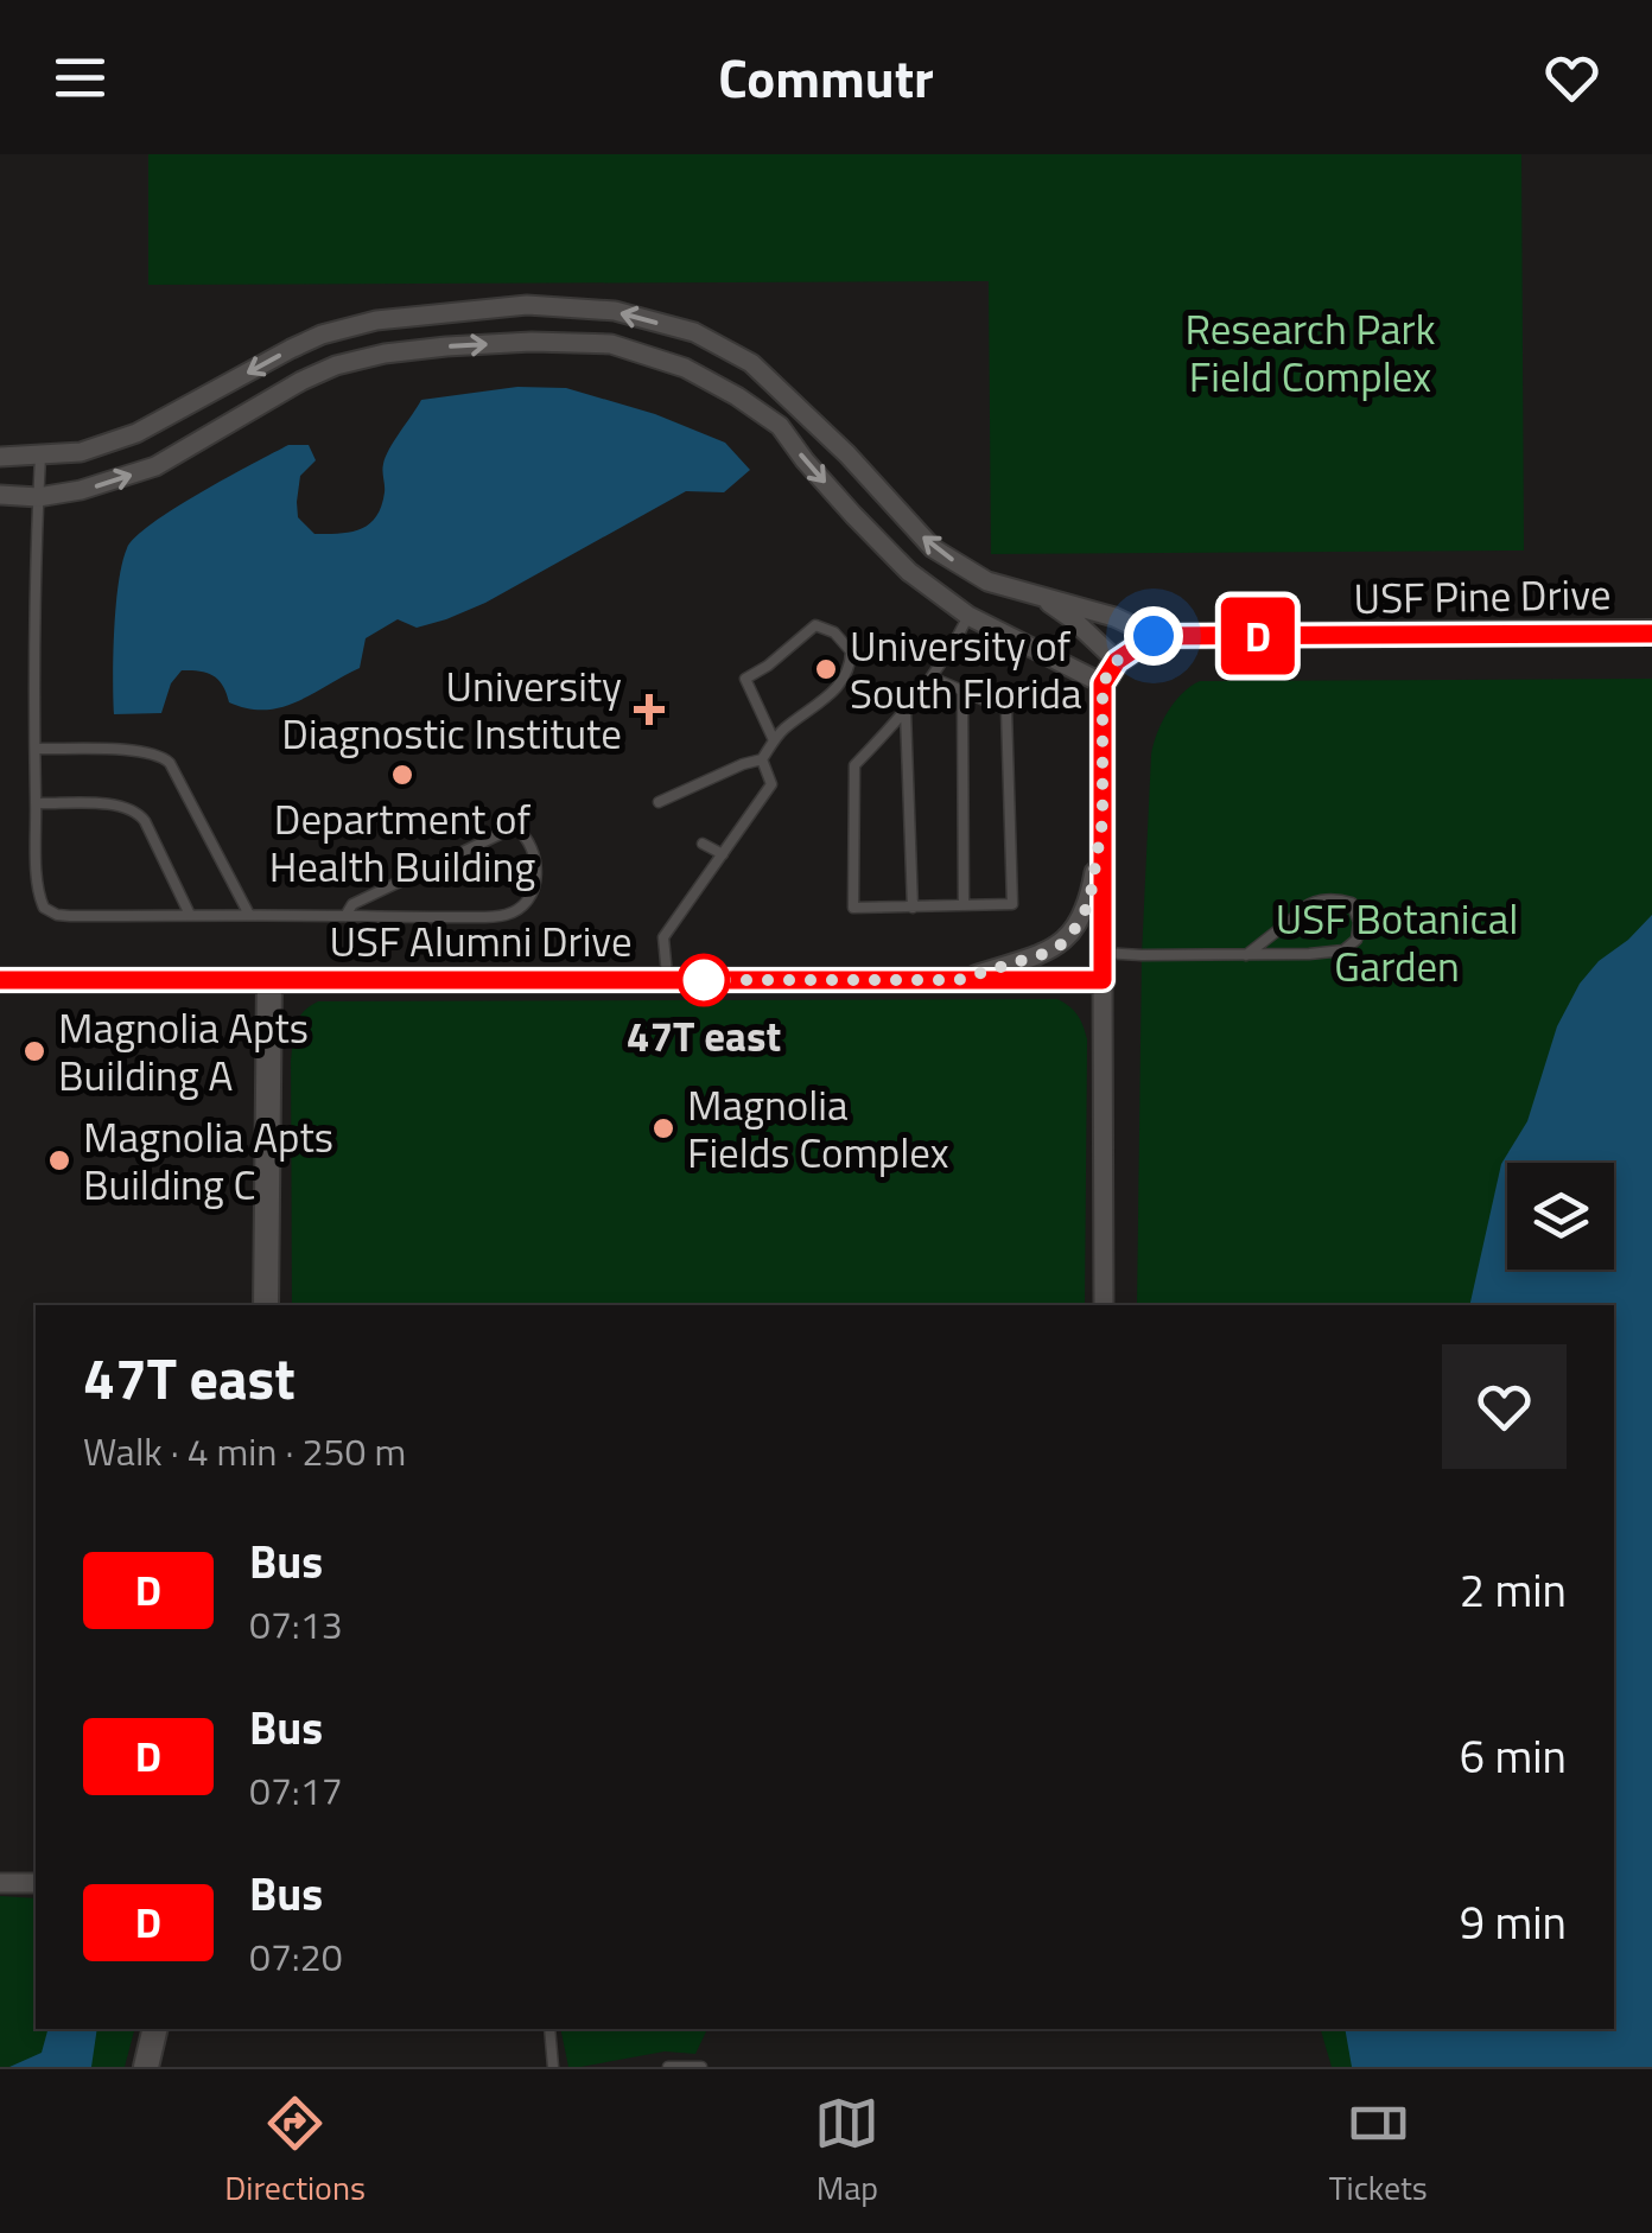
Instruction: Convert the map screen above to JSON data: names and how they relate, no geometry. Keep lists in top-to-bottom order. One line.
{"streets":{"street":["USF Pine Drive","USF Alumni Drive"]},"parks":["Research Park Field Complex","USF Botanical Garden"],"places":{"other":["University of South Florida","Department of Health Building","47T east","Magnolia Apts Building A","Magnolia Fields Complex","Magnolia Apts Building C"],"health":["University Diagnostic Institute"]},"lines":["bus line D"],"page":{"header":"Commutr","on_map":"D","heading":["47T east","Walk · 4 min · 250 m"],"list":[{"mark":"D","name":"Bus","note":"07:13","value":"2 min"},{"mark":"D","name":"Bus","note":"07:17","value":"6 min"},{"mark":"D","name":"Bus","note":"07:20","value":"9 min"}],"tabs":["Directions","Map","Tickets"]}}
